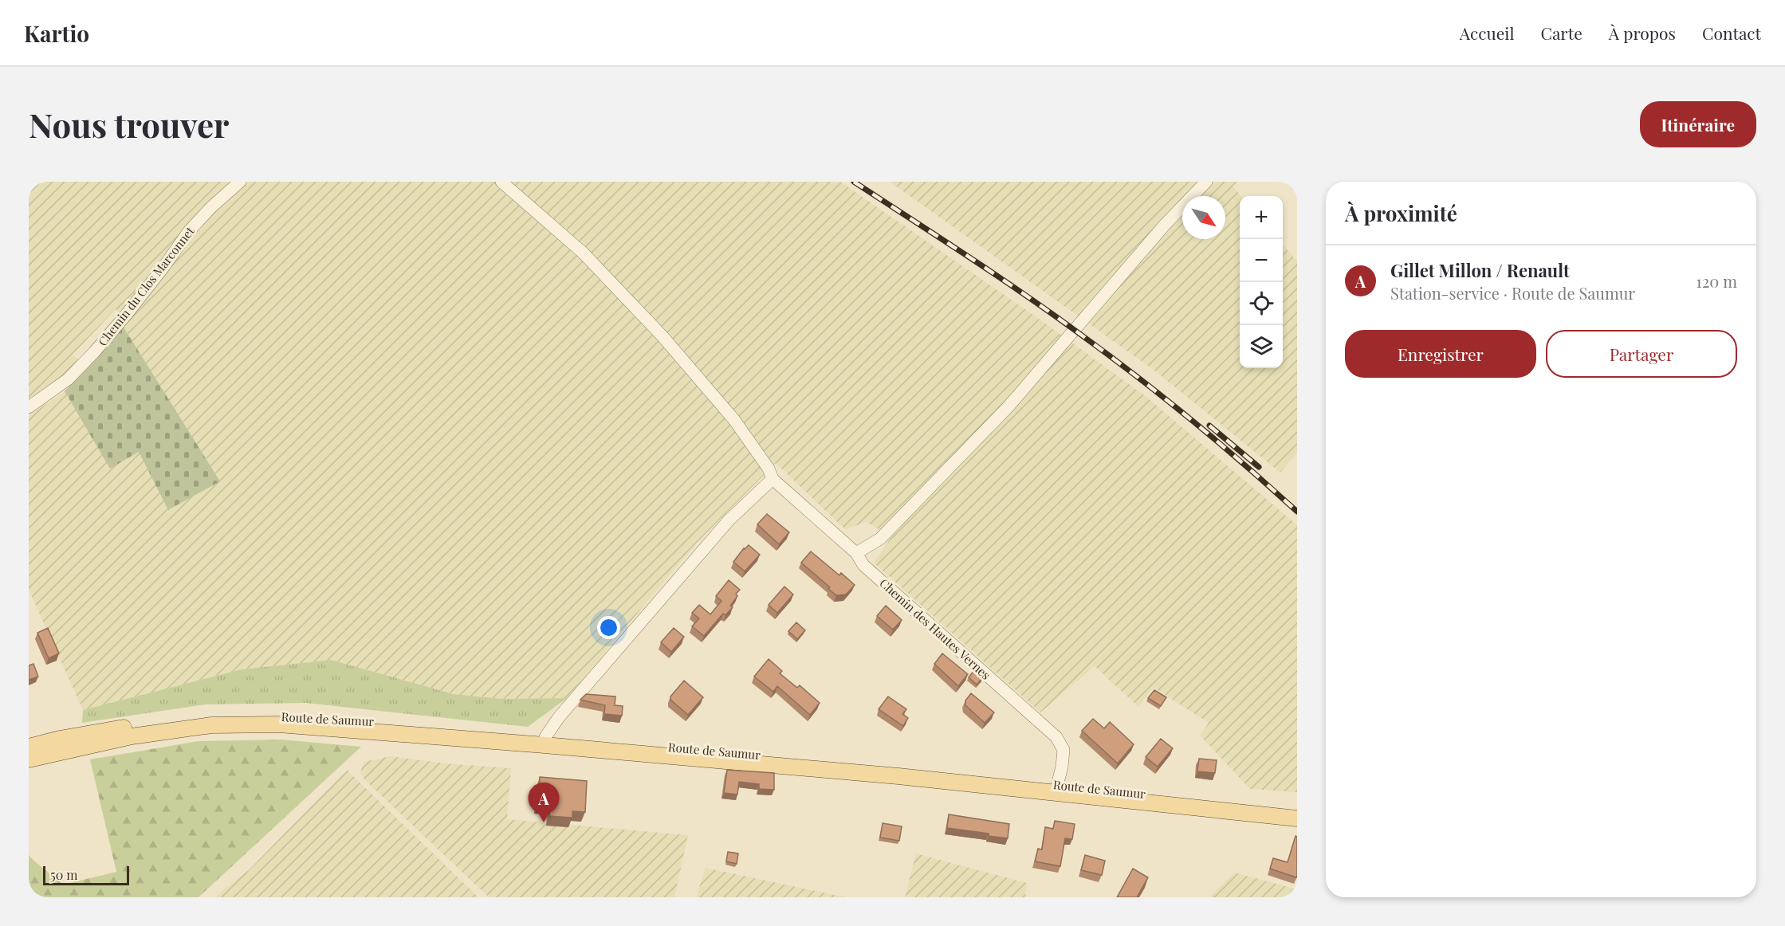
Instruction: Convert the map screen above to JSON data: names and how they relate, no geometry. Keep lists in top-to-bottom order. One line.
{"streets":{"main road":["Route de Saumur"],"street":["Chemin du Clos Marconnet","Chemin des Hautes Vernes"]},"crossings":[["Chemin des Hautes Vernes","Route de Saumur"]],"scale_bar":"50 m","north":"bottom right","page":{"header":"Kartio","nav":["Accueil","Carte","À propos","Contact"],"buttons":["Itinéraire",["Enregistrer","Partager"]],"title":"Nous trouver","heading":"À proximité","map_buttons":["+","−"],"list":[{"mark":"A","name":"Gillet Millon / Renault","note":"Station-service · Route de Saumur","value":"120 m"}],"pins":"A","scale":"50 m"}}
